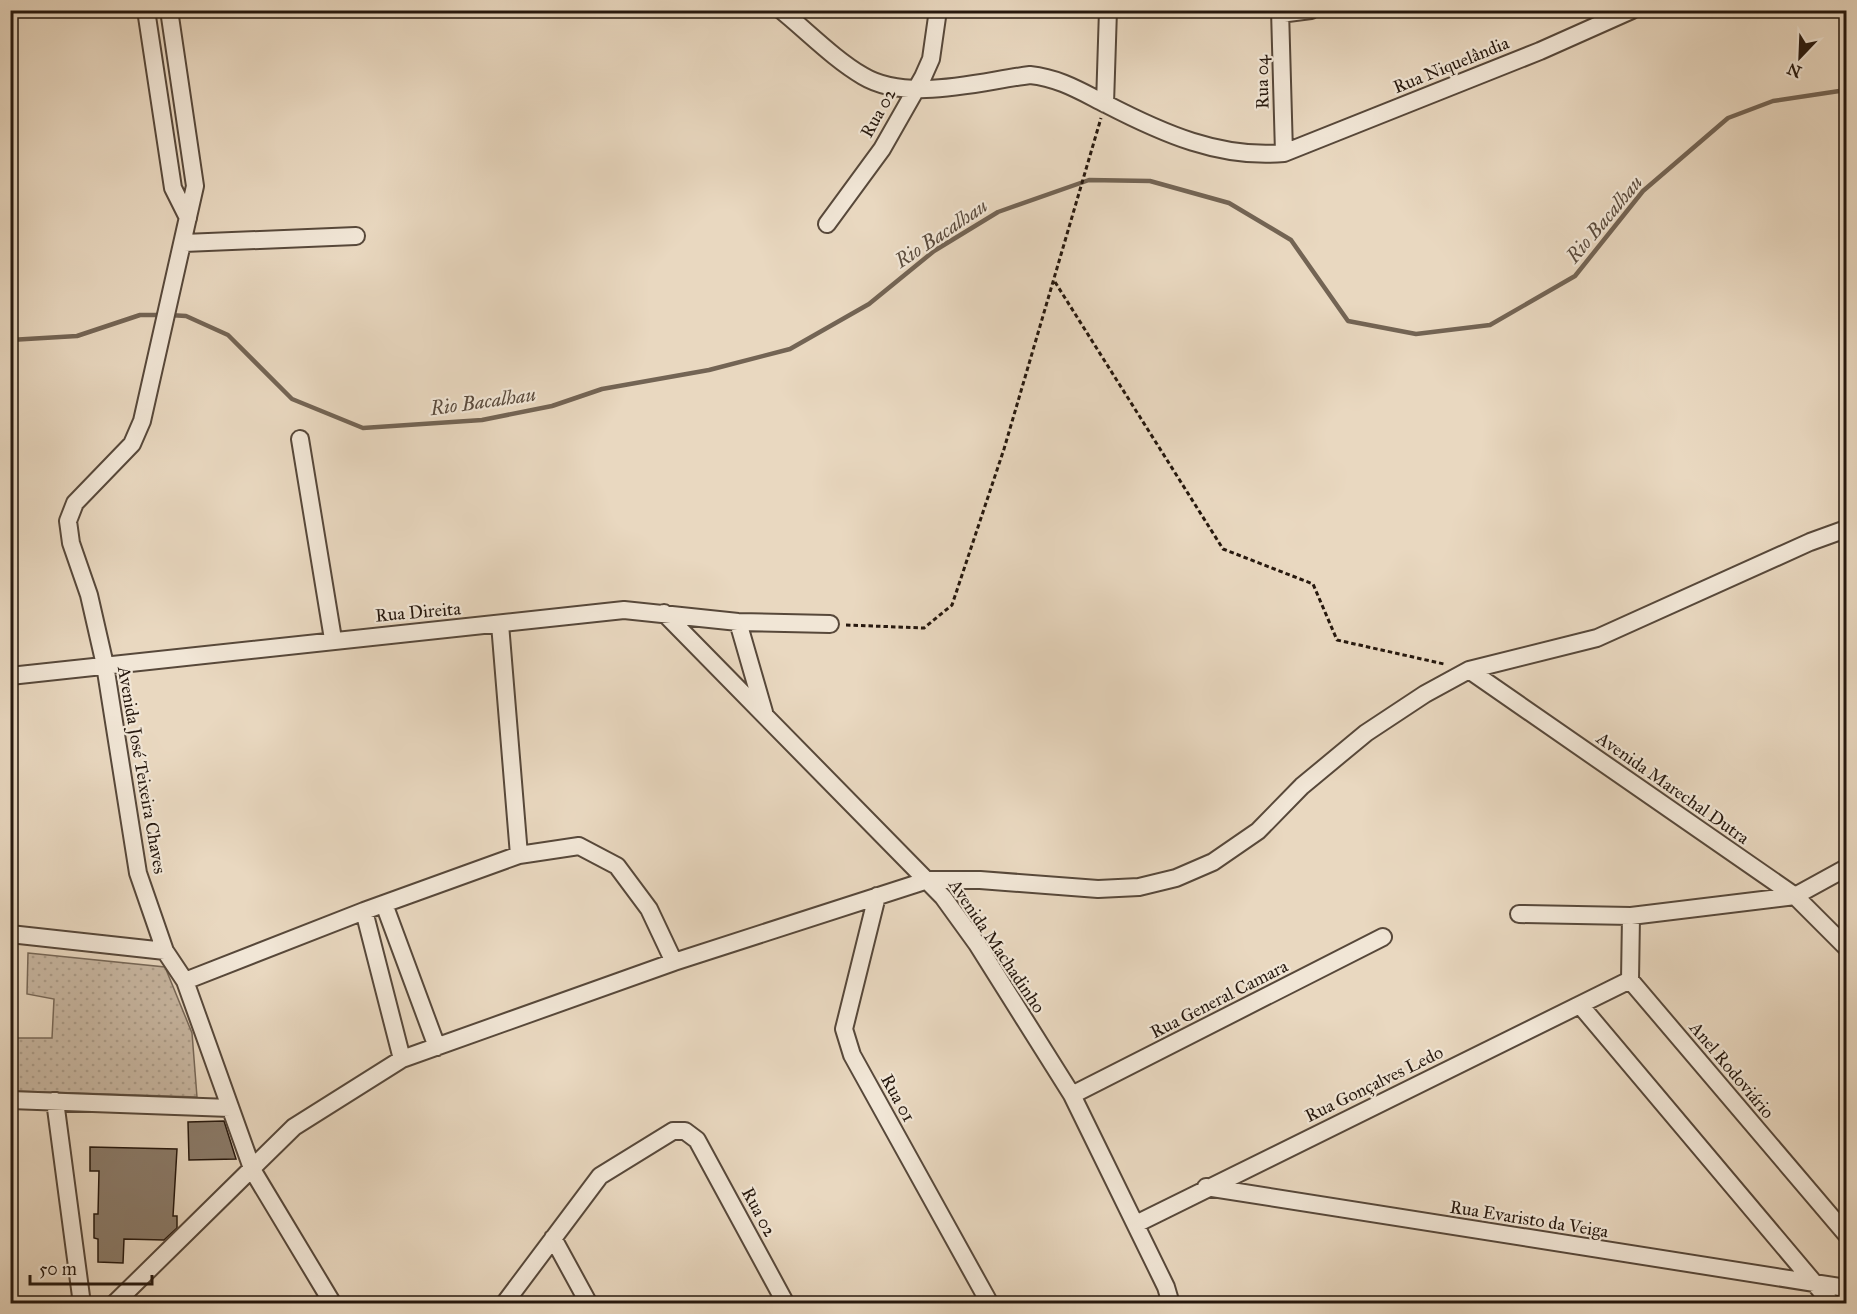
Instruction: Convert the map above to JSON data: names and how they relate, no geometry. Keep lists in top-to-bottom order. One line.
{"streets":{"street":["Rua Niquelândia","Rua 04","Rua 02","Rua Direita","Avenida José Teixeira Chaves","Avenida Marechal Dutra","Avenida Machadinho","Rua General Camara","Anel Rodoviário","Rua Gonçalves Ledo","Rua 01","Rua Evaristo da Veiga"]},"crossings":[["Rua Niquelândia","Rua 04"],["Rua Niquelândia","Rua 02"],["Rua Direita","Avenida José Teixeira Chaves"],["Rua Direita","Avenida Machadinho"],["Avenida Machadinho","Rua General Camara"],["Avenida Machadinho","Rua Gonçalves Ledo"],["Anel Rodoviário","Rua Gonçalves Ledo"],["Rua Gonçalves Ledo","Rua Evaristo da Veiga"]],"water":["Rio Bacalhau"],"scale_bar":"50 m","north":"bottom left"}
